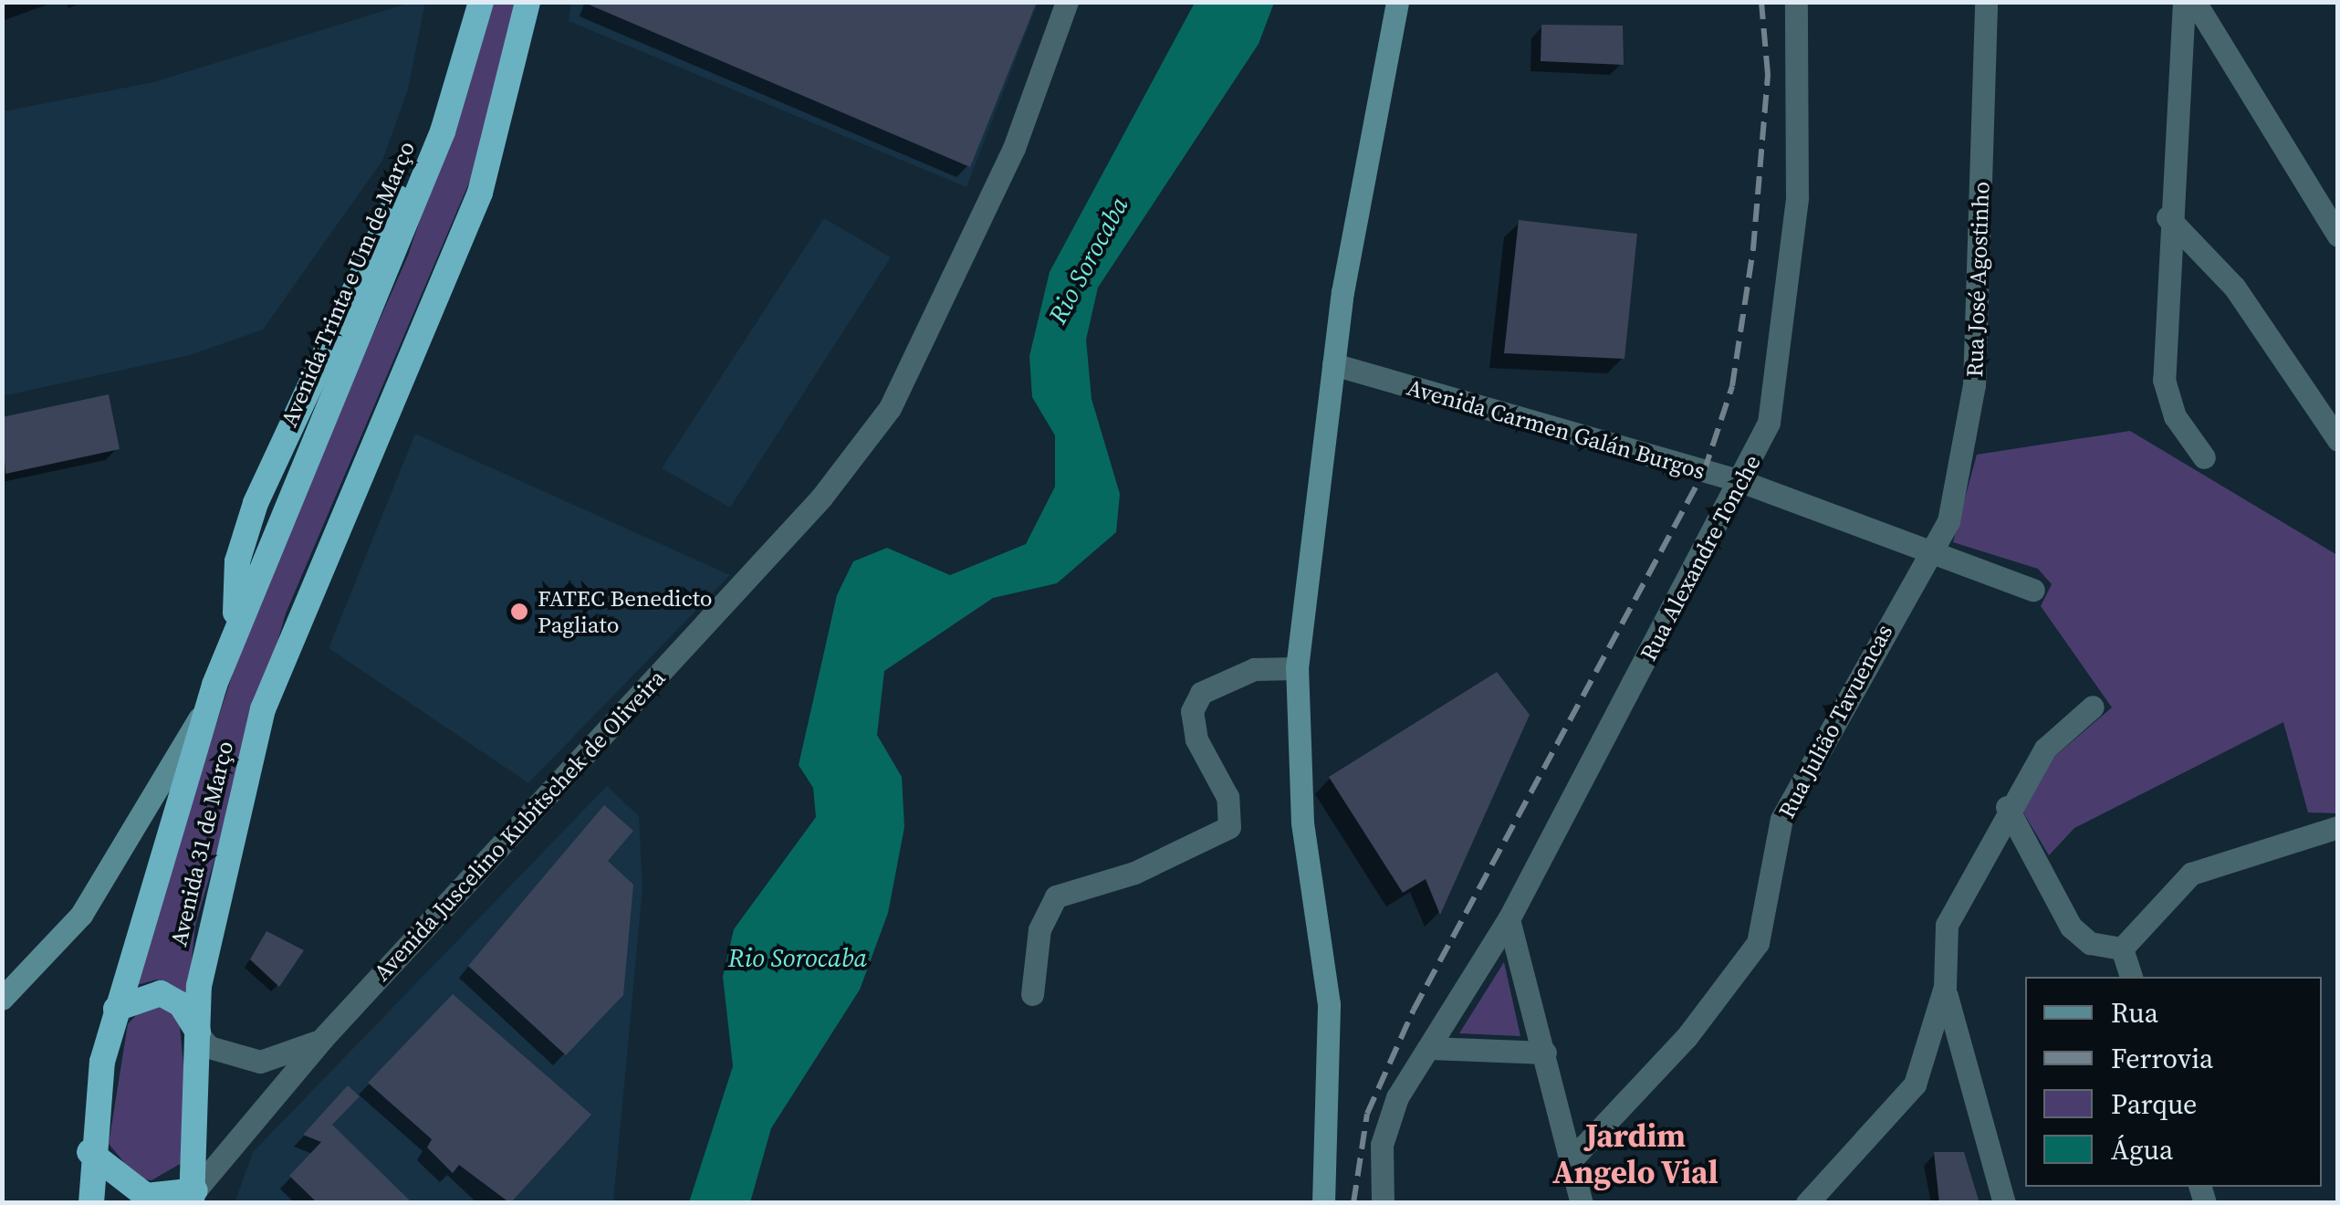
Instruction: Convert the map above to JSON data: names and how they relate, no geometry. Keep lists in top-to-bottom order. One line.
{"streets":{"highway":["Avenida Trinta e Um de Março","Avenida 31 de Março"],"street":["Rua José Agostinho","Avenida Carmen Galán Burgos","Rua Alexandre Tonche","Rua Julião Tavuencas","Avenida Juscelino Kubitschek de Oliveira"]},"crossings":[["Rua José Agostinho","Avenida Carmen Galán Burgos"],["Rua José Agostinho","Rua Julião Tavuencas"],["Avenida Trinta e Um de Março","Avenida 31 de Março"],["Avenida Carmen Galán Burgos","Rua Alexandre Tonche"],["Avenida Carmen Galán Burgos","Rua Julião Tavuencas"],["Avenida Juscelino Kubitschek de Oliveira","Avenida 31 de Março"]],"districts":["Jardim Angelo Vial"],"water":["Rio Sorocaba"],"places":["FATEC Benedicto Pagliato"],"legend":["Rua","Ferrovia","Parque","Água"]}
